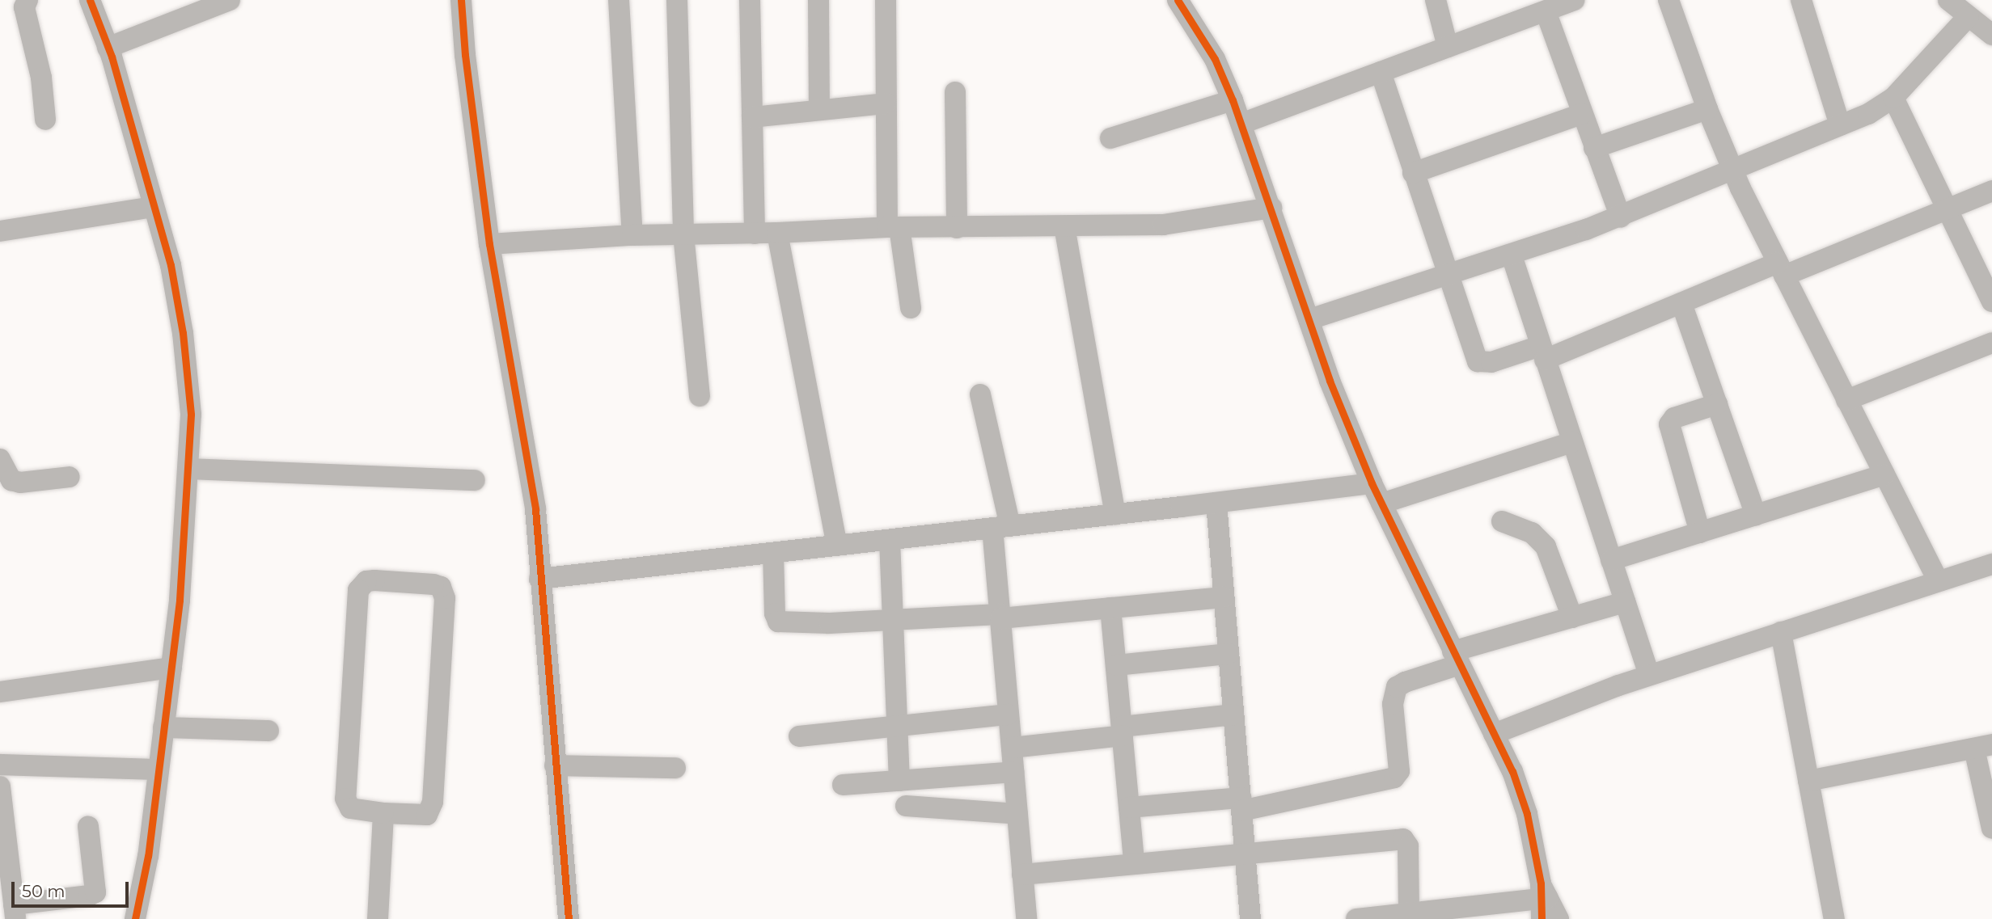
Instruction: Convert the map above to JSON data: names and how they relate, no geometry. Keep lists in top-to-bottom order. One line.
{"scale_bar":"50 m"}
